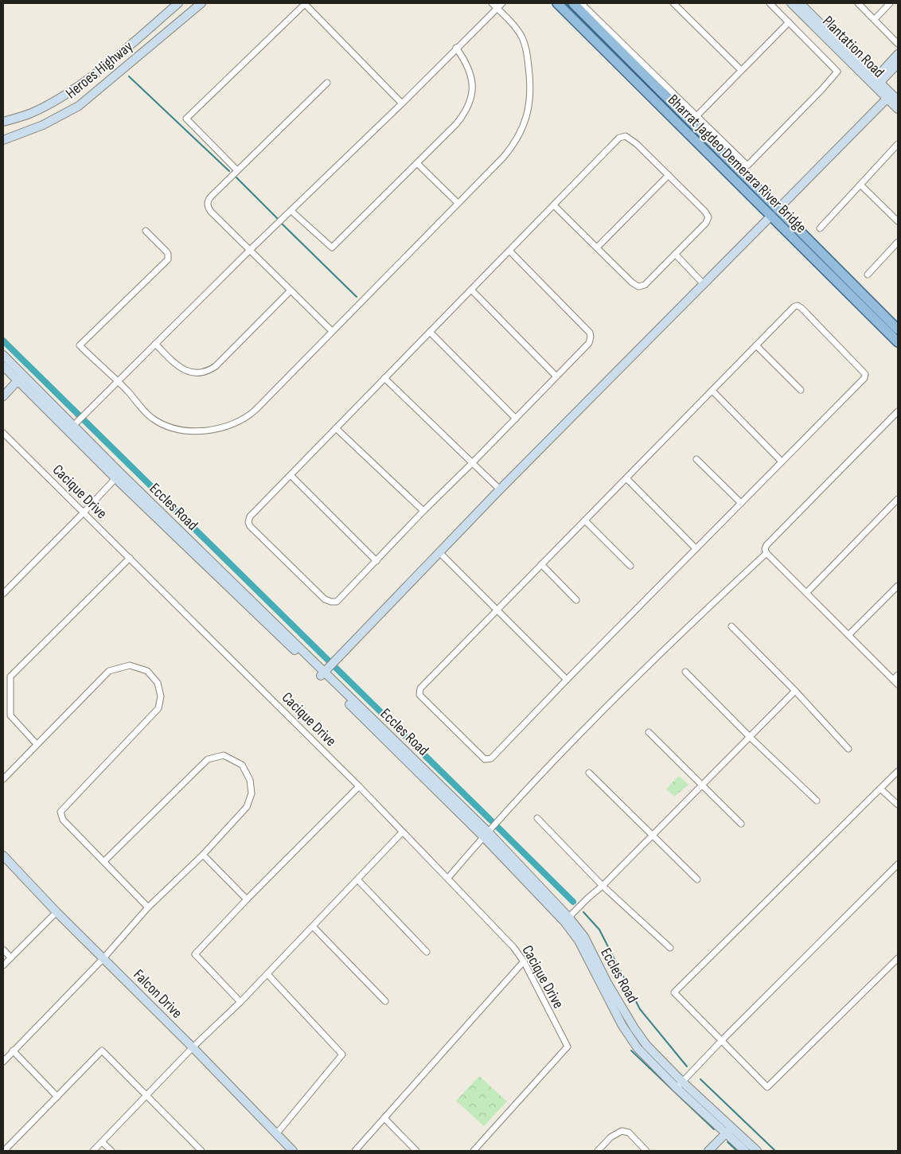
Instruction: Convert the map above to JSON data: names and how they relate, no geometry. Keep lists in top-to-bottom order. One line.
{"streets":{"main road":["Bharrat Jagdeo Demerara River Bridge"],"street":["Plantation Road","Heroes Highway","Cacique Drive","Eccles Road","Falcon Drive"]}}
